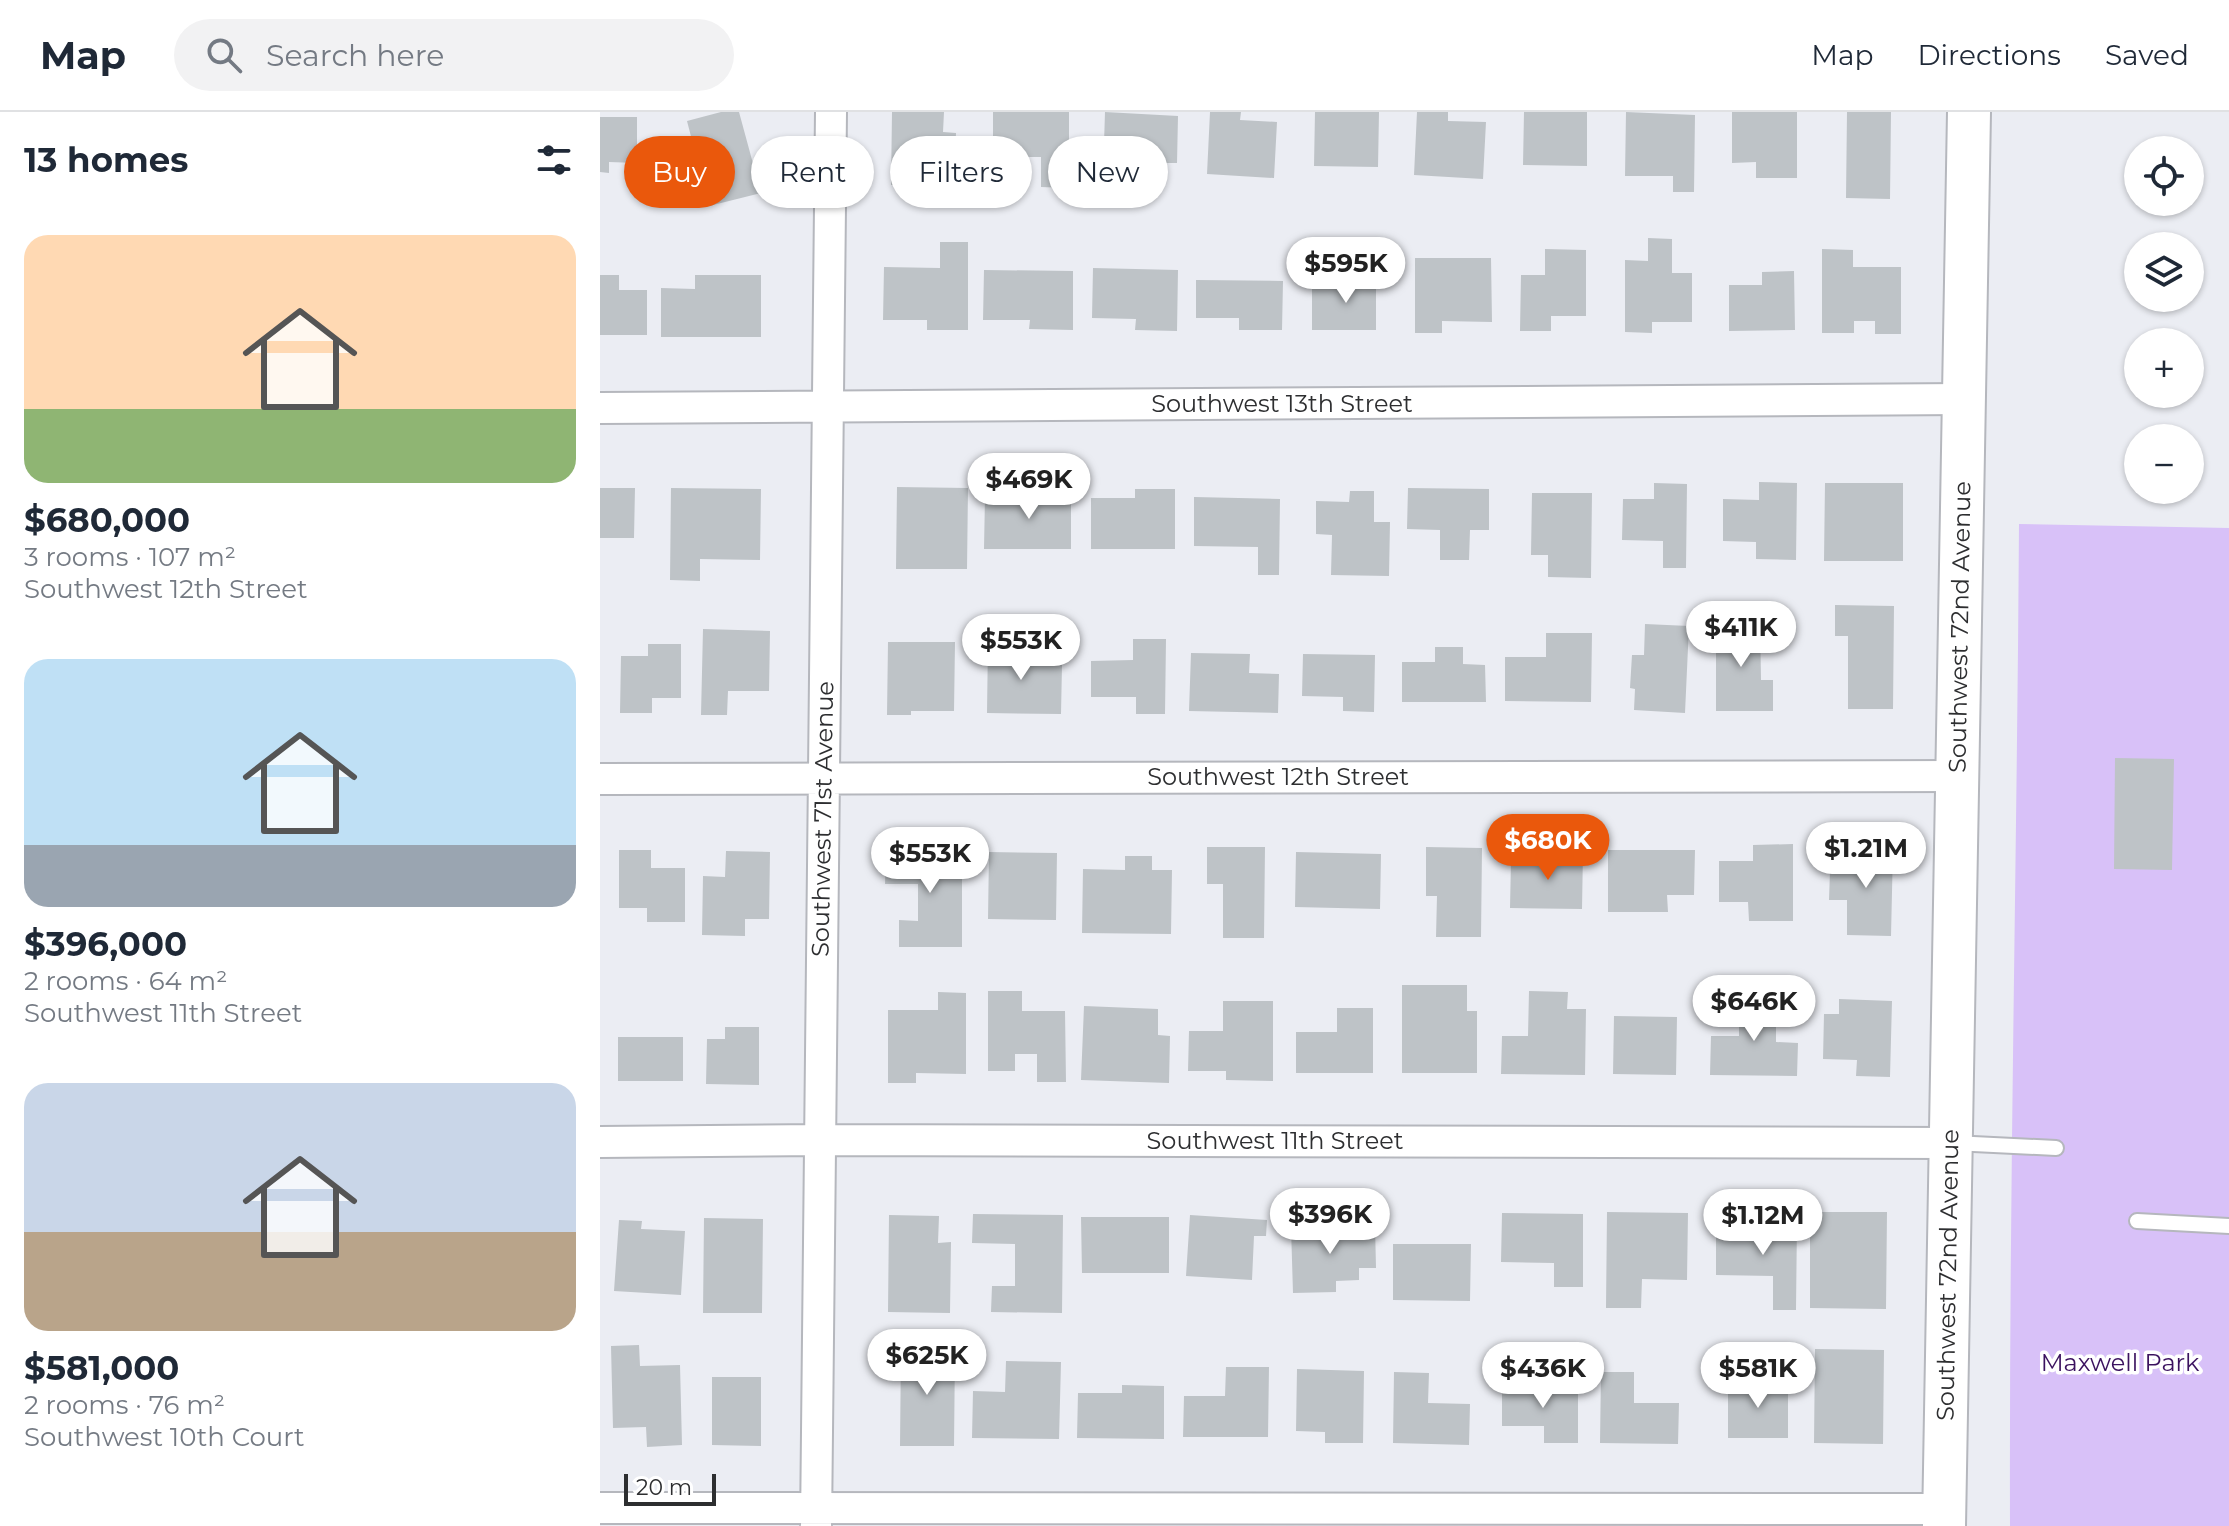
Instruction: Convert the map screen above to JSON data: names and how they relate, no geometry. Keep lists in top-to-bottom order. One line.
{"streets":{"street":["Southwest 13th Street","Southwest 72nd Avenue","Southwest 12th Street","Southwest 71st Avenue","Southwest 11th Street"]},"crossings":[["Southwest 13th Street","Southwest 72nd Avenue"],["Southwest 13th Street","Southwest 71st Avenue"],["Southwest 72nd Avenue","Southwest 12th Street"],["Southwest 72nd Avenue","Southwest 11th Street"],["Southwest 12th Street","Southwest 71st Avenue"],["Southwest 71st Avenue","Southwest 11th Street"]],"parks":["Maxwell Park"],"scale_bar":"20 m","page":{"header":"Map","search":"Search here","nav":["Map","Directions","Saved"],"heading":"13 homes","map_buttons":["+","−"],"chip":["Buy","Rent","Filters","New"],"list":[{"name":"$680,000","note":"3 rooms · 107 m² · Southwest 12th Street"},{"name":"$396,000","note":"2 rooms · 64 m² · Southwest 11th Street"},{"name":"$581,000","note":"2 rooms · 76 m² · Southwest 10th Court"}],"price":["$595K","$469K","$411K","$553K","$680K","$1.21M","$553K","$646K","$396K","$1.12M","$625K","$436K","$581K"],"scale":"20 m"}}
